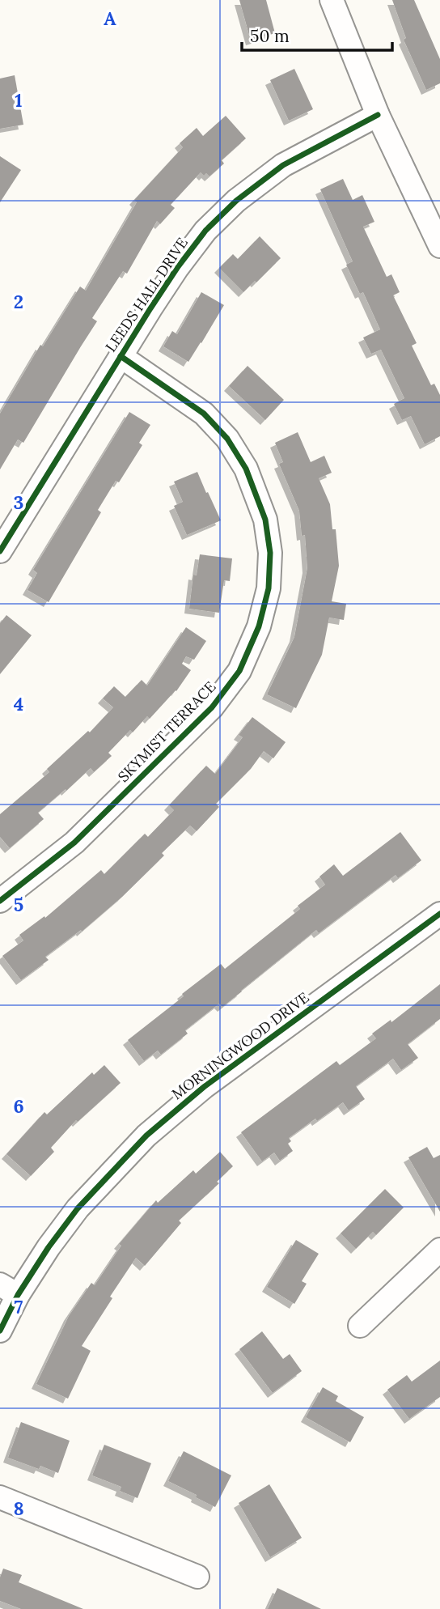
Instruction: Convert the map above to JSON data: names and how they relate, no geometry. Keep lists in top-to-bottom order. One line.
{"streets":{"street":["LEEDS HALL DRIVE","SKYMIST TERRACE","MORNINGWOOD DRIVE"]},"crossings":[["LEEDS HALL DRIVE","SKYMIST TERRACE"]],"scale_bar":"50 m","grid":{"columns":["A"],"rows":["1","2","3","4","5","6","7","8"]}}
